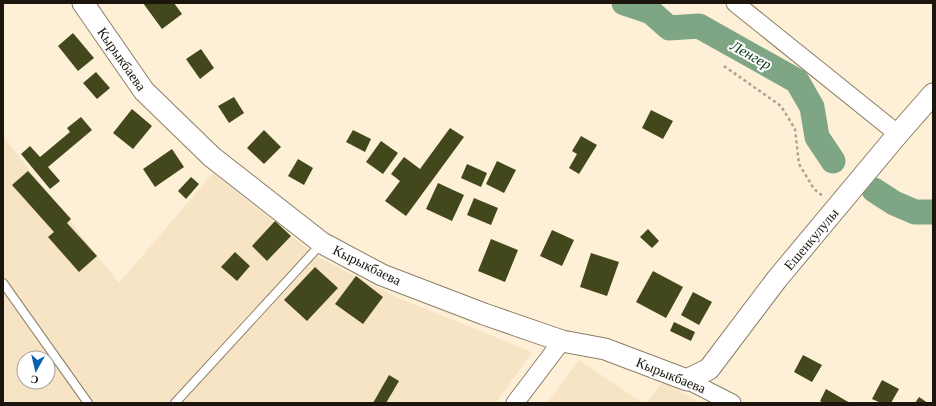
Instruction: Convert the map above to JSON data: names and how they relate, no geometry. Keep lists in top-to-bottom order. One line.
{"streets":{"street":["Кырыкбаева","Ешенкулулы"]},"crossings":[["Кырыкбаева","Ешенкулулы"]],"water":["Ленгер"],"north":"bottom"}
